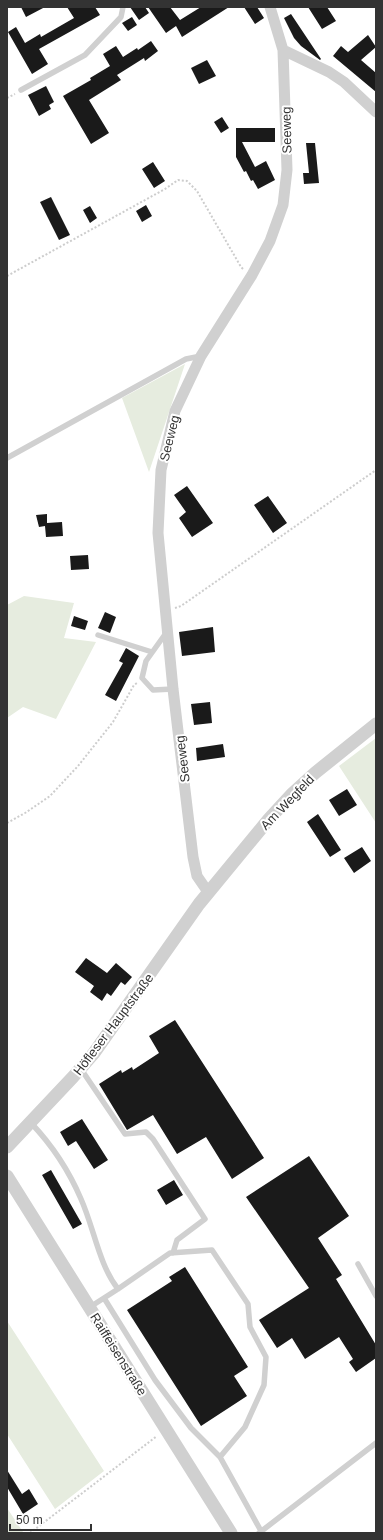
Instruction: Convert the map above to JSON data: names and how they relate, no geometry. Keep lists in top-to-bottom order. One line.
{"streets":{"street":["Seeweg","Am Wegfeld","Höfleser Hauptstraße","Raiffeisenstraße"]},"crossings":[["Seeweg","Am Wegfeld"],["Seeweg","Höfleser Hauptstraße"],["Am Wegfeld","Höfleser Hauptstraße"]],"scale_bar":"50 m"}
